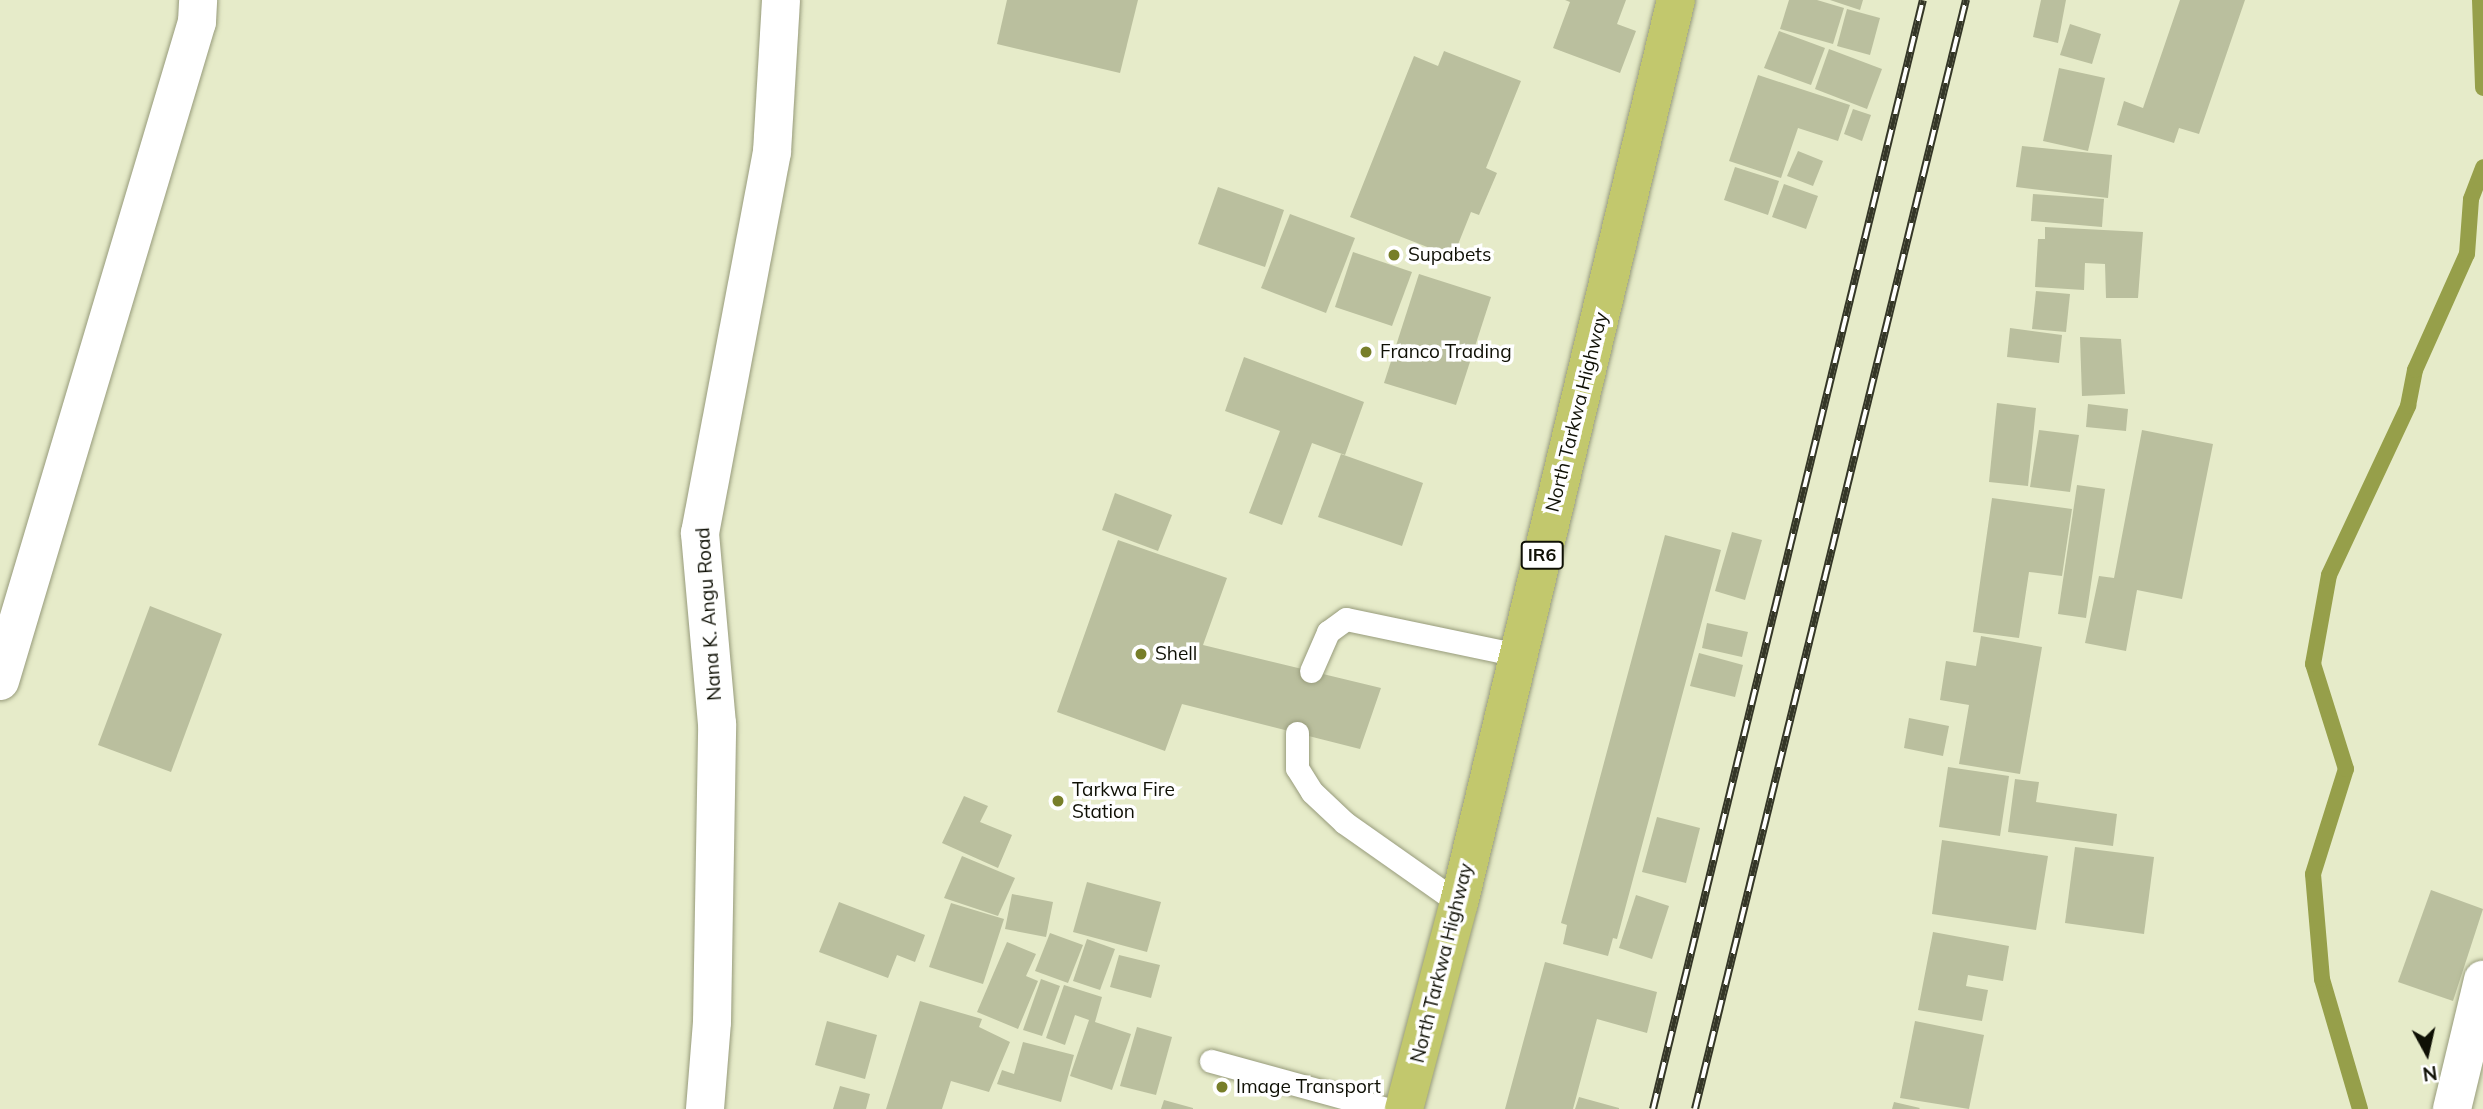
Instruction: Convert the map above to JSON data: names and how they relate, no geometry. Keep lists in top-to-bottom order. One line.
{"streets":{"main road":["North Tarkwa Highway","IR6"],"street":["Nana K. Angu Road"]},"places":["Supabets","Franco Trading","Shell","Tarkwa Fire Station","Image Transport"],"north":"bottom"}
